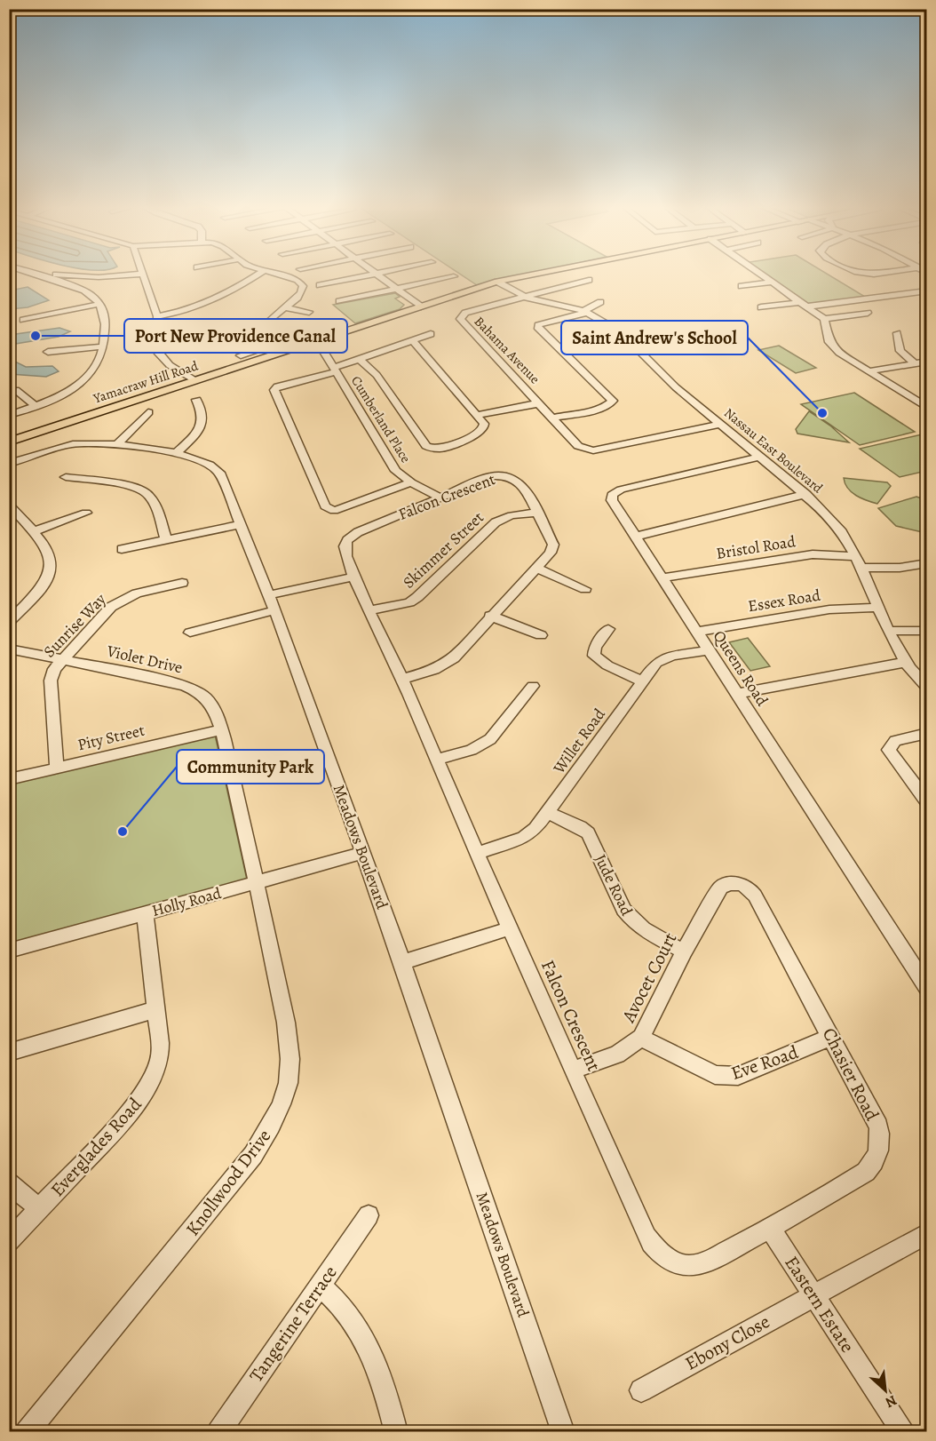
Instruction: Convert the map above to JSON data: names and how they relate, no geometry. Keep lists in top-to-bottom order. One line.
{"streets":{"main road":["Yamacraw Hill Road"],"street":["Bahama Avenue","Cumberland Place","Nassau East Boulevard","Falcon Crescent","Bristol Road","Skimmer Street","Essex Road","Sunrise Way","Violet Drive","Queens Road","Pity Street","Willet Road","Meadows Boulevard","Jude Road","Holly Road","Avocet Court","Eve Road","Chasier Road","Everglades Road","Knollwood Drive","Eastern Estate","Tangerine Terrace","Ebony Close"]},"crossings":[["Bahama Avenue","Nassau East Boulevard"],["Yamacraw Hill Road","Cumberland Place"],["Yamacraw Hill Road","Nassau East Boulevard"],["Cumberland Place","Falcon Crescent"],["Nassau East Boulevard","Bristol Road"],["Nassau East Boulevard","Essex Road"],["Nassau East Boulevard","Queens Road"],["Falcon Crescent","Skimmer Street"],["Falcon Crescent","Willet Road"],["Falcon Crescent","Avocet Court"],["Falcon Crescent","Chasier Road"],["Falcon Crescent","Eastern Estate"],["Bristol Road","Queens Road"],["Essex Road","Queens Road"],["Sunrise Way","Violet Drive"],["Sunrise Way","Pity Street"],["Violet Drive","Pity Street"],["Violet Drive","Holly Road"],["Violet Drive","Knollwood Drive"],["Queens Road","Willet Road"],["Willet Road","Jude Road"],["Meadows Boulevard","Holly Road"],["Jude Road","Avocet Court"],["Holly Road","Everglades Road"],["Holly Road","Knollwood Drive"],["Avocet Court","Eve Road"],["Avocet Court","Chasier Road"],["Eve Road","Chasier Road"],["Chasier Road","Eastern Estate"],["Eastern Estate","Ebony Close"]],"places":["Port New Providence Canal","Saint Andrew's School","Community Park"],"north":"bottom right"}
